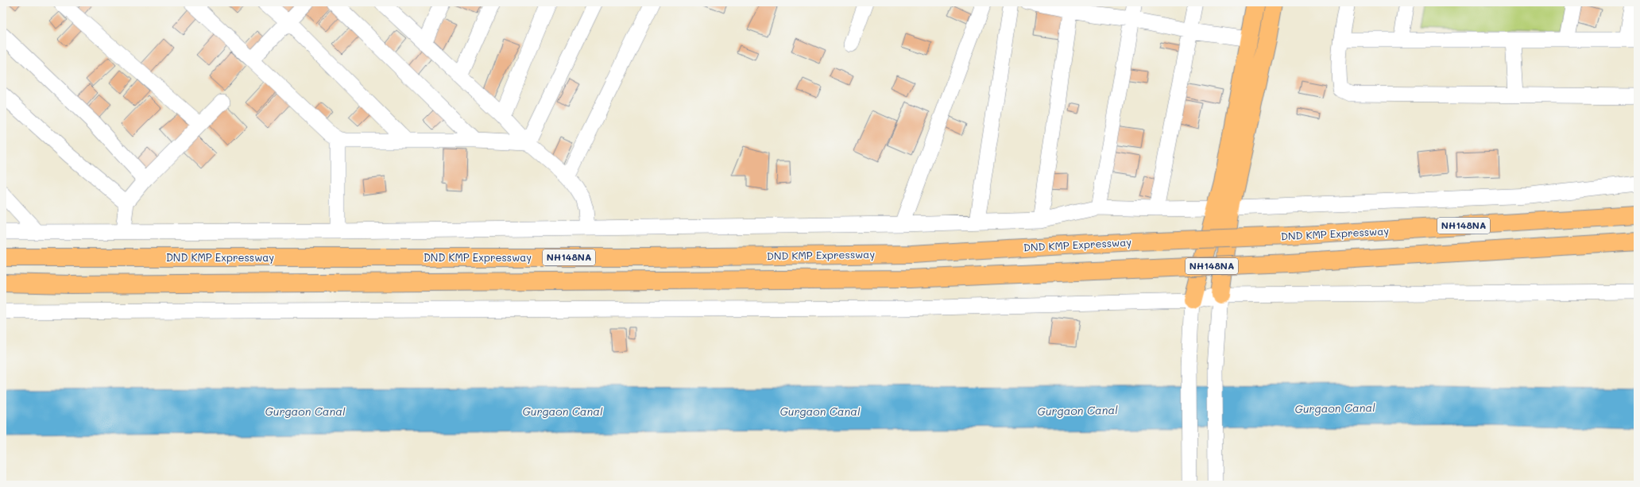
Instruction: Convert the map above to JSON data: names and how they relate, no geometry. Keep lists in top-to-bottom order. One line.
{"streets":{"main road":["NH148NA","DND KMP Expressway"]},"water":["Gurgaon Canal"]}
